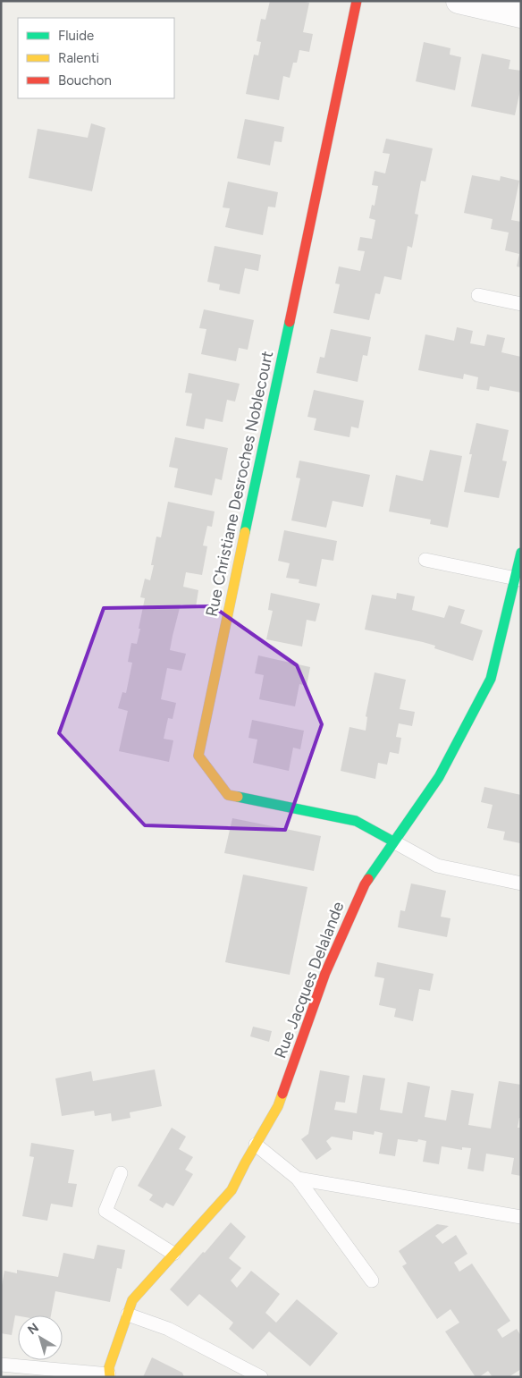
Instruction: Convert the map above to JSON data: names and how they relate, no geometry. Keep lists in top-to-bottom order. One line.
{"streets":{"street":["Rue Christiane Desroches Noblecourt","Rue Jacques Delalande"]},"crossings":[["Rue Christiane Desroches Noblecourt","Rue Jacques Delalande"]],"legend":["Fluide","Ralenti","Bouchon"],"north":"top left"}
